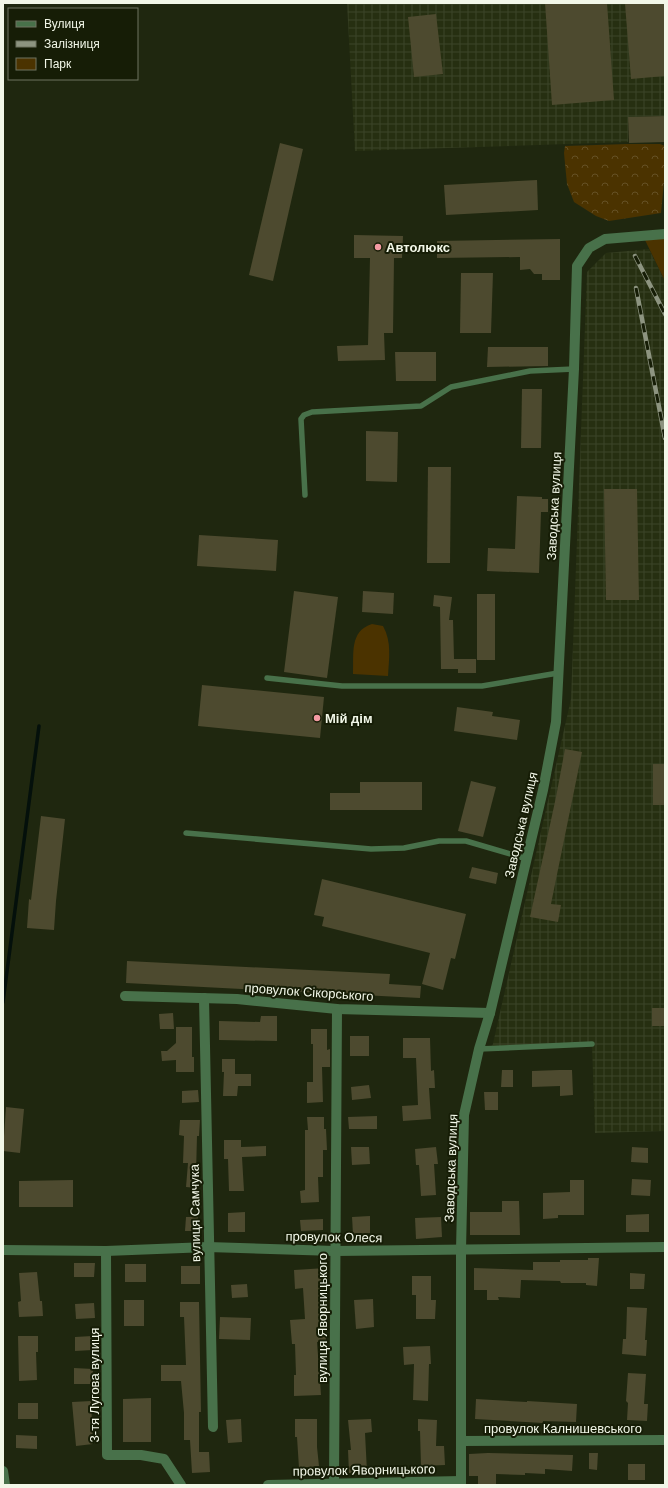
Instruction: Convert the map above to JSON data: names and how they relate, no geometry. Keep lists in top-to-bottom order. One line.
{"streets":{"street":["Заводська вулиця","провулок Сікорського","вулиця Самчука","провулок Олеся","вулиця Яворницького","3-тя Лугова вулиця","провулок Калнишевського","провулок Яворницького"]},"crossings":[["Заводська вулиця","провулок Сікорського"],["Заводська вулиця","провулок Олеся"],["Заводська вулиця","провулок Калнишевського"],["Заводська вулиця","провулок Яворницького"],["провулок Сікорського","вулиця Самчука"],["провулок Сікорського","вулиця Яворницького"],["вулиця Самчука","провулок Олеся"],["провулок Олеся","вулиця Яворницького"],["провулок Олеся","3-тя Лугова вулиця"],["вулиця Яворницького","провулок Яворницького"]],"places":["Автолюкс","Мій дім"],"legend":["Вулиця","Залізниця","Парк"]}
